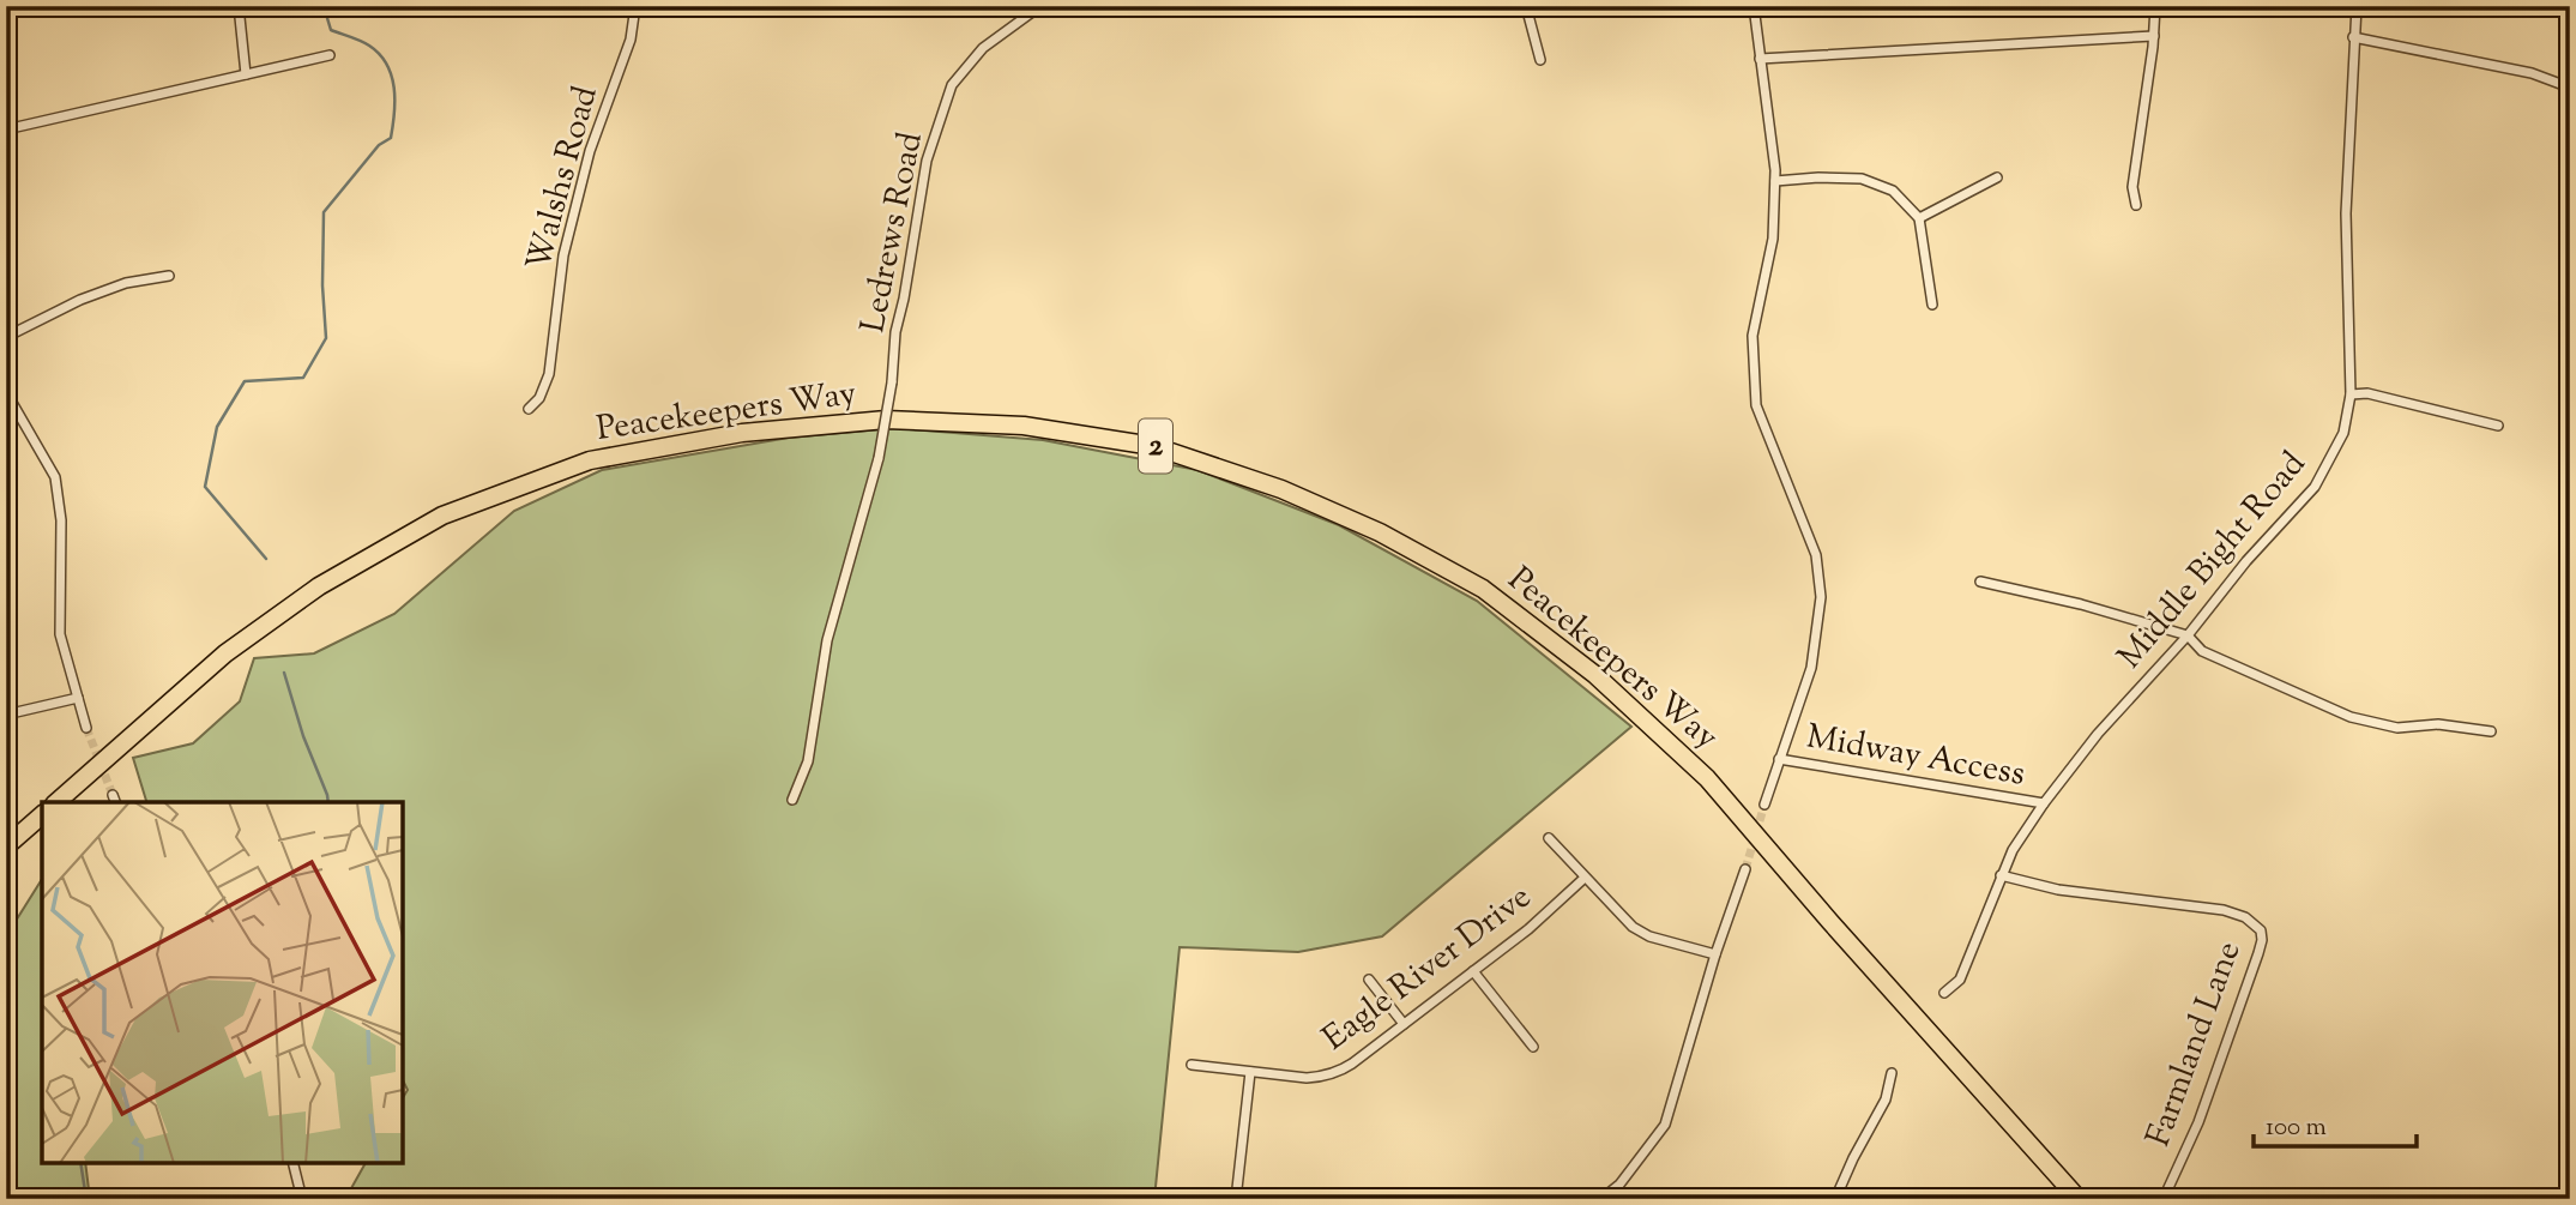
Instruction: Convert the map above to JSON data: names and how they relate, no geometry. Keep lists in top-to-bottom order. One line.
{"streets":{"highway":["Peacekeepers Way","2"],"street":["Walshs Road","Ledrews Road","Middle Bight Road","Midway Access","Eagle River Drive","Farmland Lane"]},"crossings":[["Middle Bight Road","Midway Access"],["Middle Bight Road","Farmland Lane"]],"scale_bar":"100 m"}
